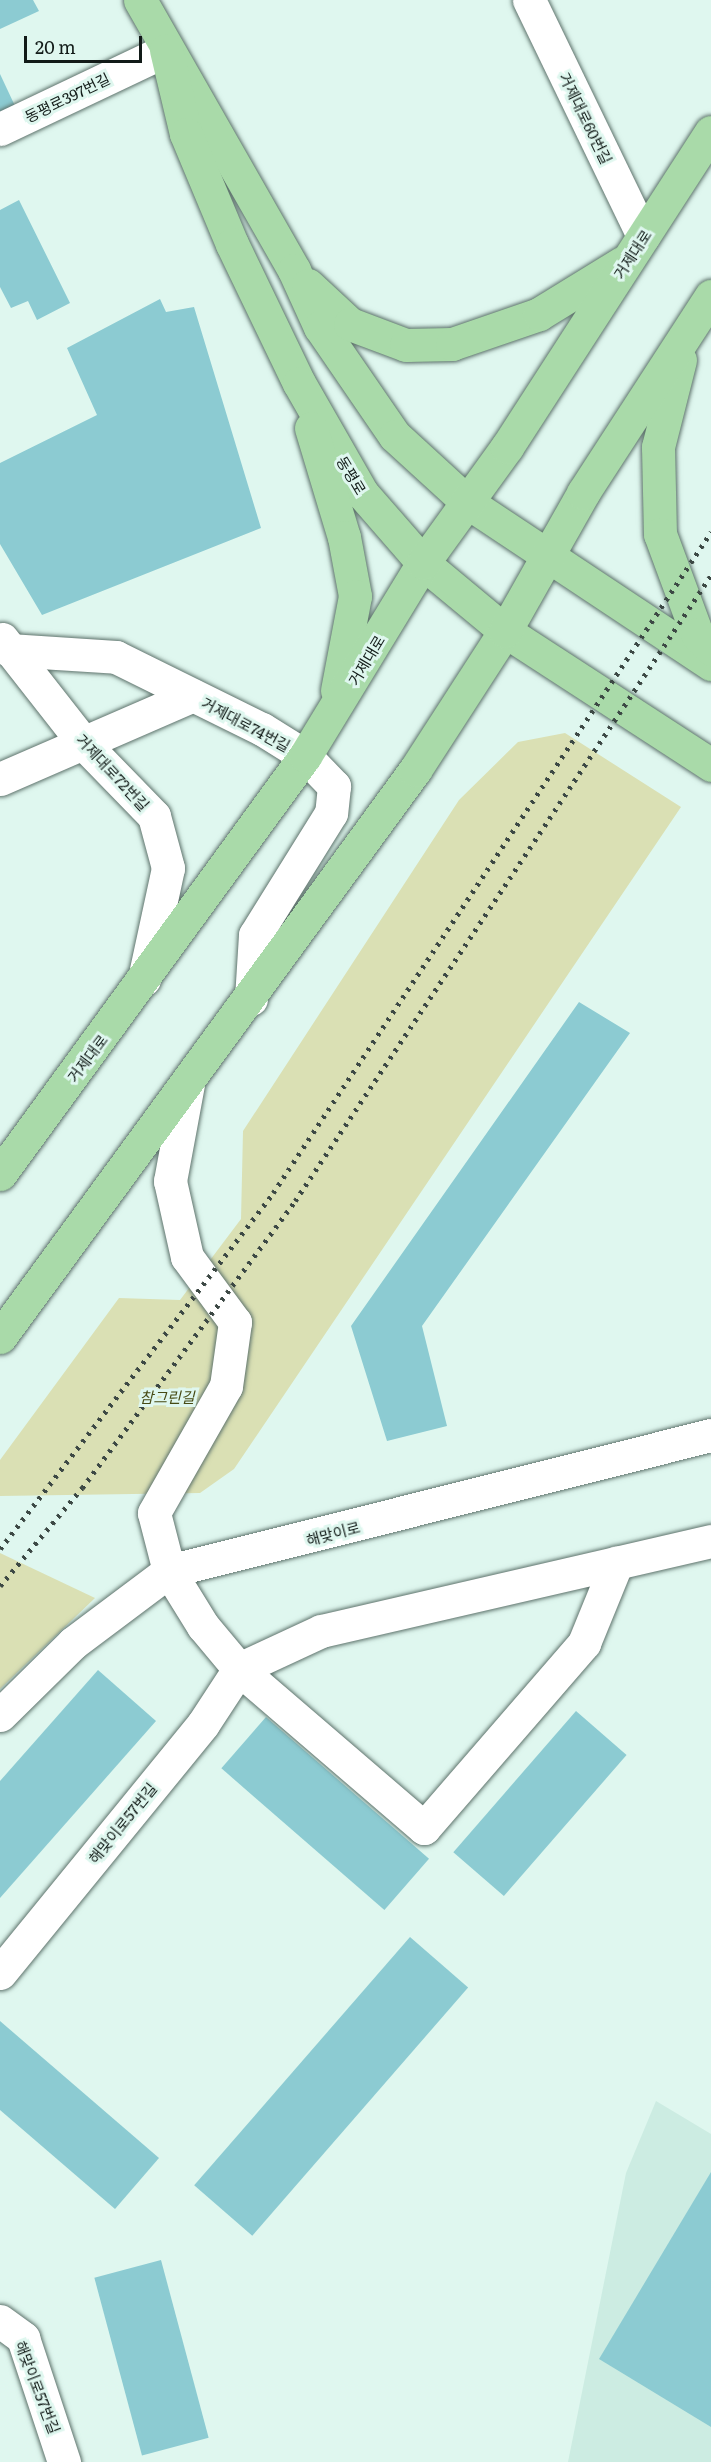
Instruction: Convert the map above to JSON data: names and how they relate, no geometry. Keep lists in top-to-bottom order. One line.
{"streets":{"main road":["거제대로","동평로"],"street":["동평로397번길","거제대로60번길","거제대로74번길","거제대로72번길","해맞이로","해맞이로57번길"]},"crossings":[["동평로397번길","동평로"],["거제대로60번길","거제대로"],["거제대로","동평로"],["거제대로","거제대로74번길"],["거제대로","거제대로72번길"],["거제대로74번길","거제대로72번길"]],"parks":["참그린길"],"scale_bar":"20 m"}
